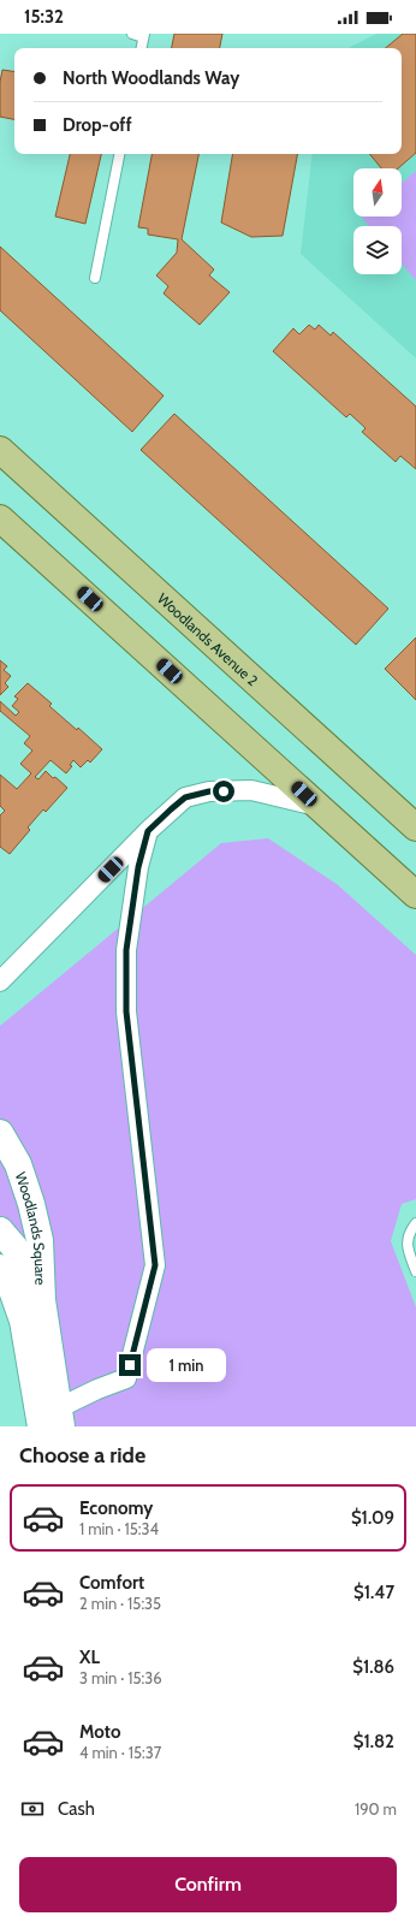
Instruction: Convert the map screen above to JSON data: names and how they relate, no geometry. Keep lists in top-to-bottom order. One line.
{"streets":{"main road":["Woodlands Avenue 2"],"street":["Woodlands Square"]},"north":"top","page":{"status":"15:32","banner":["North Woodlands Way","Drop-off"],"bubble":"1 min","heading":"Choose a ride","list":[{"name":"Economy","note":"1 min · 15:34","value":"$1.09"},{"name":"Comfort","note":"2 min · 15:35","value":"$1.47"},{"name":"XL","note":"3 min · 15:36","value":"$1.86"},{"name":"Moto","note":"4 min · 15:37","value":"$1.82"}],"pay":["Cash","190 m"],"buttons":"Confirm"}}
